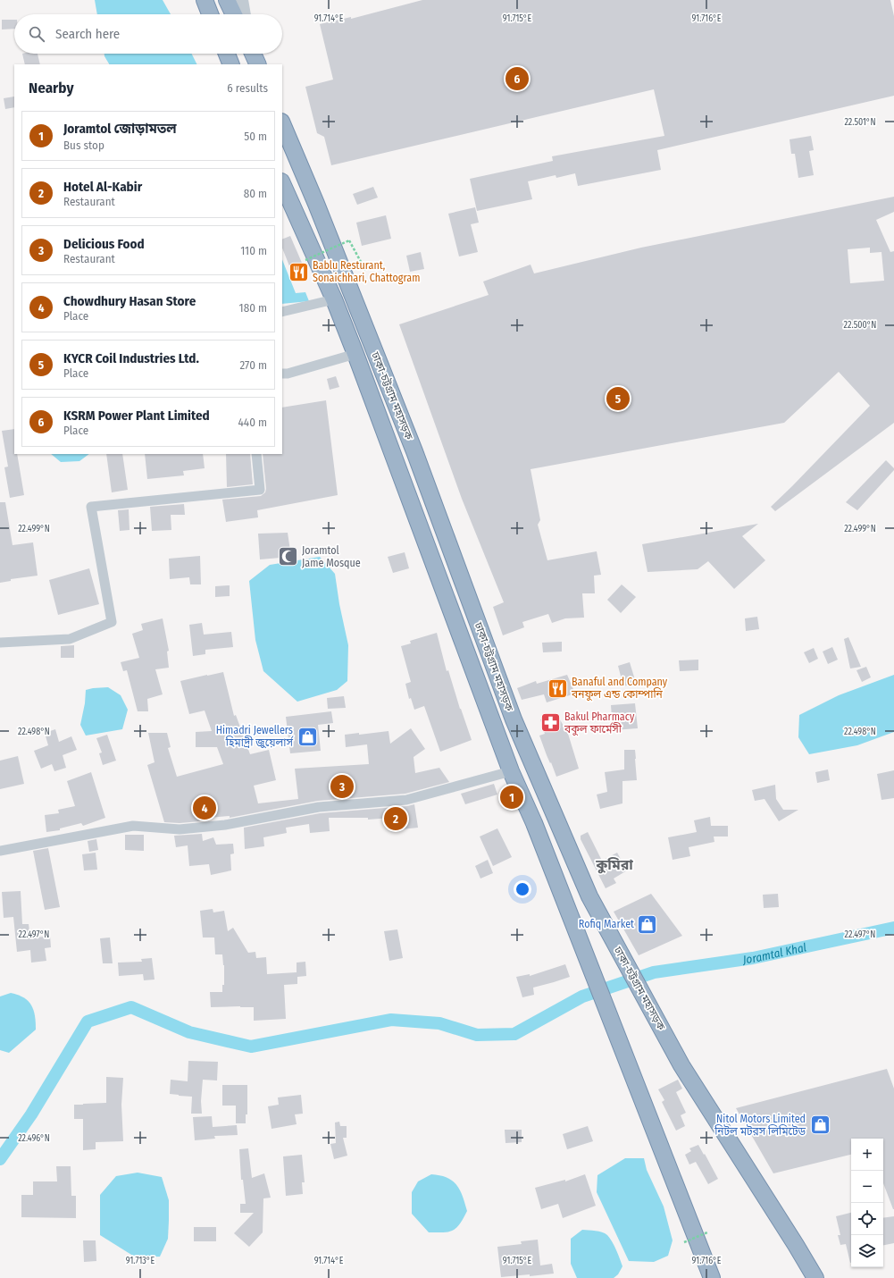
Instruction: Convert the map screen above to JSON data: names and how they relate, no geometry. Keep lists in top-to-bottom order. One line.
{"streets":{"highway":["ঢাকা-চট্টগ্রাম মহাসড়ক"]},"districts":["কুমিরা"],"water":["Joramtal Khal"],"places":{"restaurant":["Bablu Resturant, Sonaichhari, Chattogram","Banaful and Company বনফুল এন্ড কোম্পানি"],"mosque":["Joramtol Jame Mosque"],"pharmacy":["Bakul Pharmacy বকুল ফার্মেসী"],"shop":["Himadri Jewellers হিমাদ্রী জুয়েলার্স","Rofiq Market","Nitol Motors Limited নিটল মটরস লিমিটেড"]},"page":{"search":"Search here","heading":["Nearby","6 results"],"pins":["6","5","3","1","4","2"],"list":[{"mark":"1","name":"Joramtol জোড়ামতল","note":"Bus stop","value":"50 m"},{"mark":"2","name":"Hotel Al-Kabir","note":"Restaurant","value":"80 m"},{"mark":"3","name":"Delicious Food","note":"Restaurant","value":"110 m"},{"mark":"4","name":"Chowdhury Hasan Store","note":"Place","value":"180 m"},{"mark":"5","name":"KYCR Coil Industries Ltd.","note":"Place","value":"270 m"},{"mark":"6","name":"KSRM Power Plant Limited","note":"Place","value":"440 m"}],"map_buttons":["+","−"]},"coordinates":["91.714°E","91.715°E","91.716°E","22.501°N","22.500°N","22.499°N","22.498°N","22.497°N","22.496°N","91.713°E"]}
